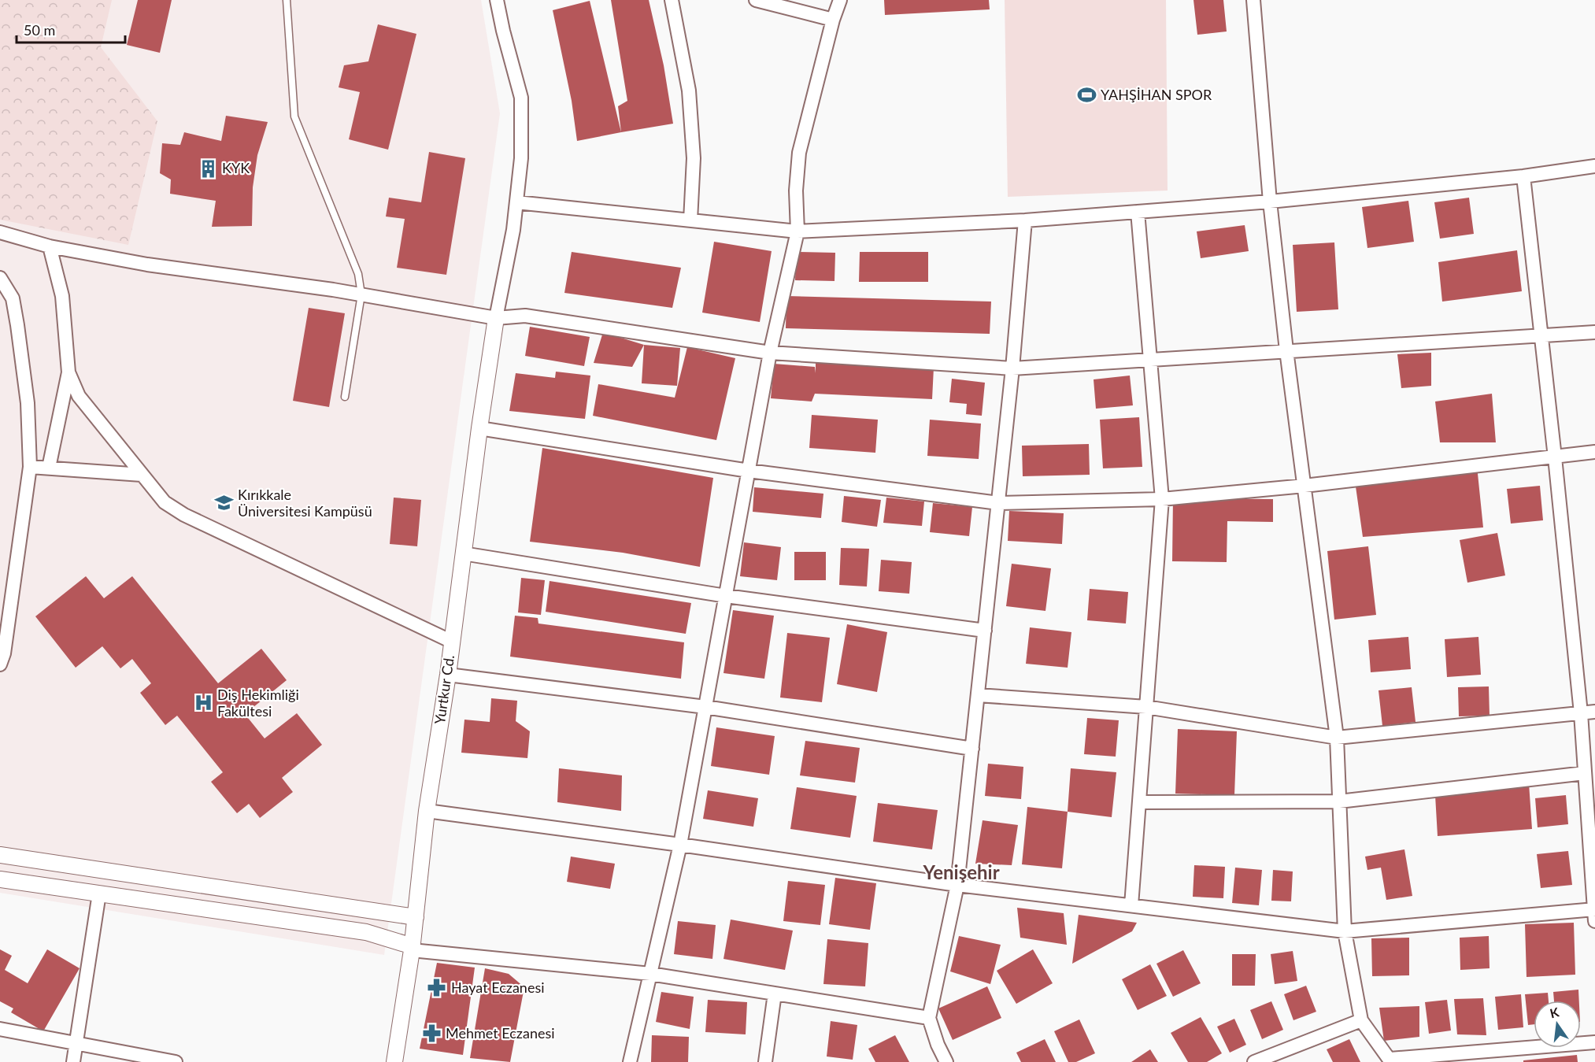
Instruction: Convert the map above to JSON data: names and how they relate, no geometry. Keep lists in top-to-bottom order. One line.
{"streets":{"street":["Yurtkur Cd."]},"districts":["Yenişehir"],"places":{"sports":["YAHŞİHAN SPOR"],"building":["KYK"],"school or university":["Kırıkkale Üniversitesi Kampüsü"],"hospital":["Diş Hekimliği Fakültesi"],"pharmacy":["Hayat Eczanesi","Mehmet Eczanesi"]},"scale_bar":"50 m","north":"top"}
